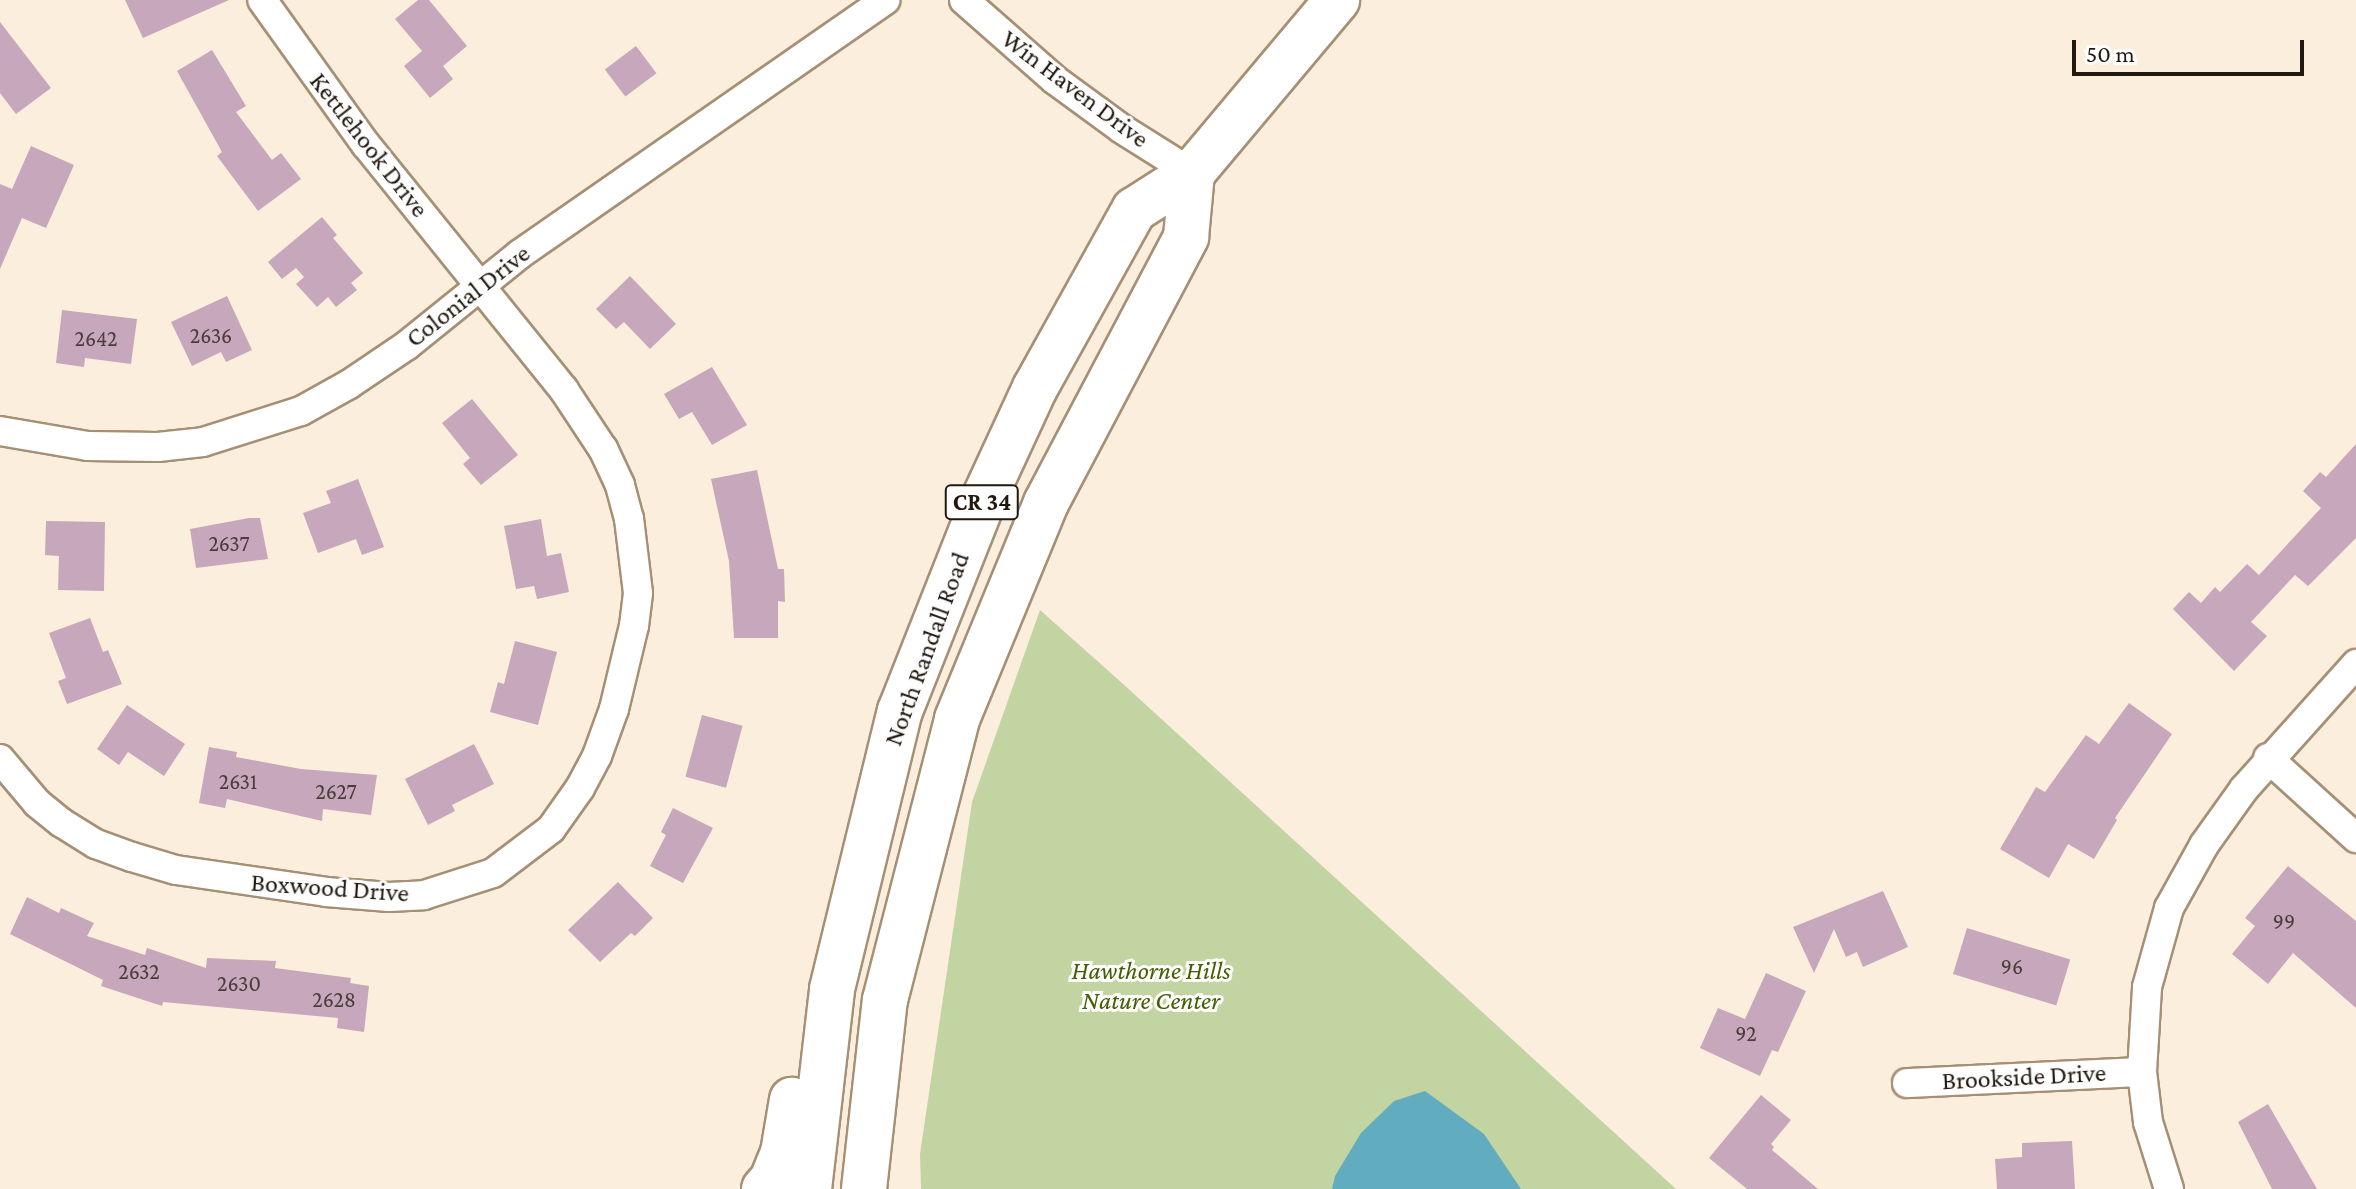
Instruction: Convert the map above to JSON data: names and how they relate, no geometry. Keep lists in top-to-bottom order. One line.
{"streets":{"main road":["CR 34","North Randall Road"],"street":["Win Haven Drive","Kettlehook Drive","Colonial Drive","Boxwood Drive","Brookside Drive"]},"crossings":[["Win Haven Drive","North Randall Road"],["Kettlehook Drive","Colonial Drive"],["Kettlehook Drive","Boxwood Drive"],["Colonial Drive","Boxwood Drive"]],"parks":["Hawthorne Hills Nature Center"],"house_numbers":["2636","2642","2637","2631","2627","99","96","2632","2630","2628","92"],"scale_bar":"50 m"}
